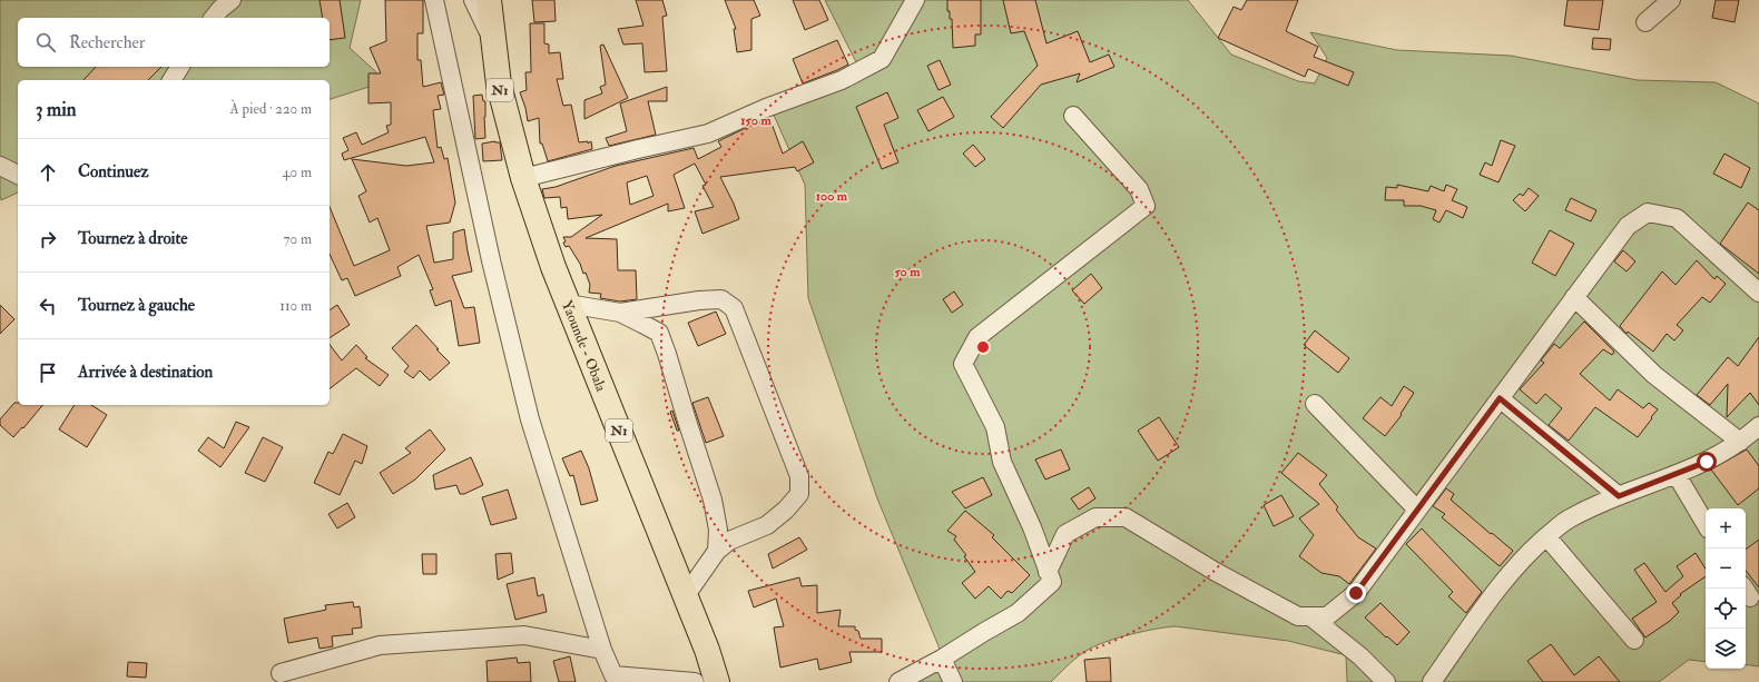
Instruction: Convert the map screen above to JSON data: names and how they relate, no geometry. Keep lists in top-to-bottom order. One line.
{"streets":{"highway":["N1","Yaounde - Obala"]},"page":{"search":"Rechercher","heading":["3 min","À pied · 220 m"],"list":[["Continuez","40 m"],["Tournez à droite","70 m"],["Tournez à gauche","110 m"],"Arrivée à destination"],"map_buttons":["+","−"]},"rings":["150 m","100 m","50 m"]}
